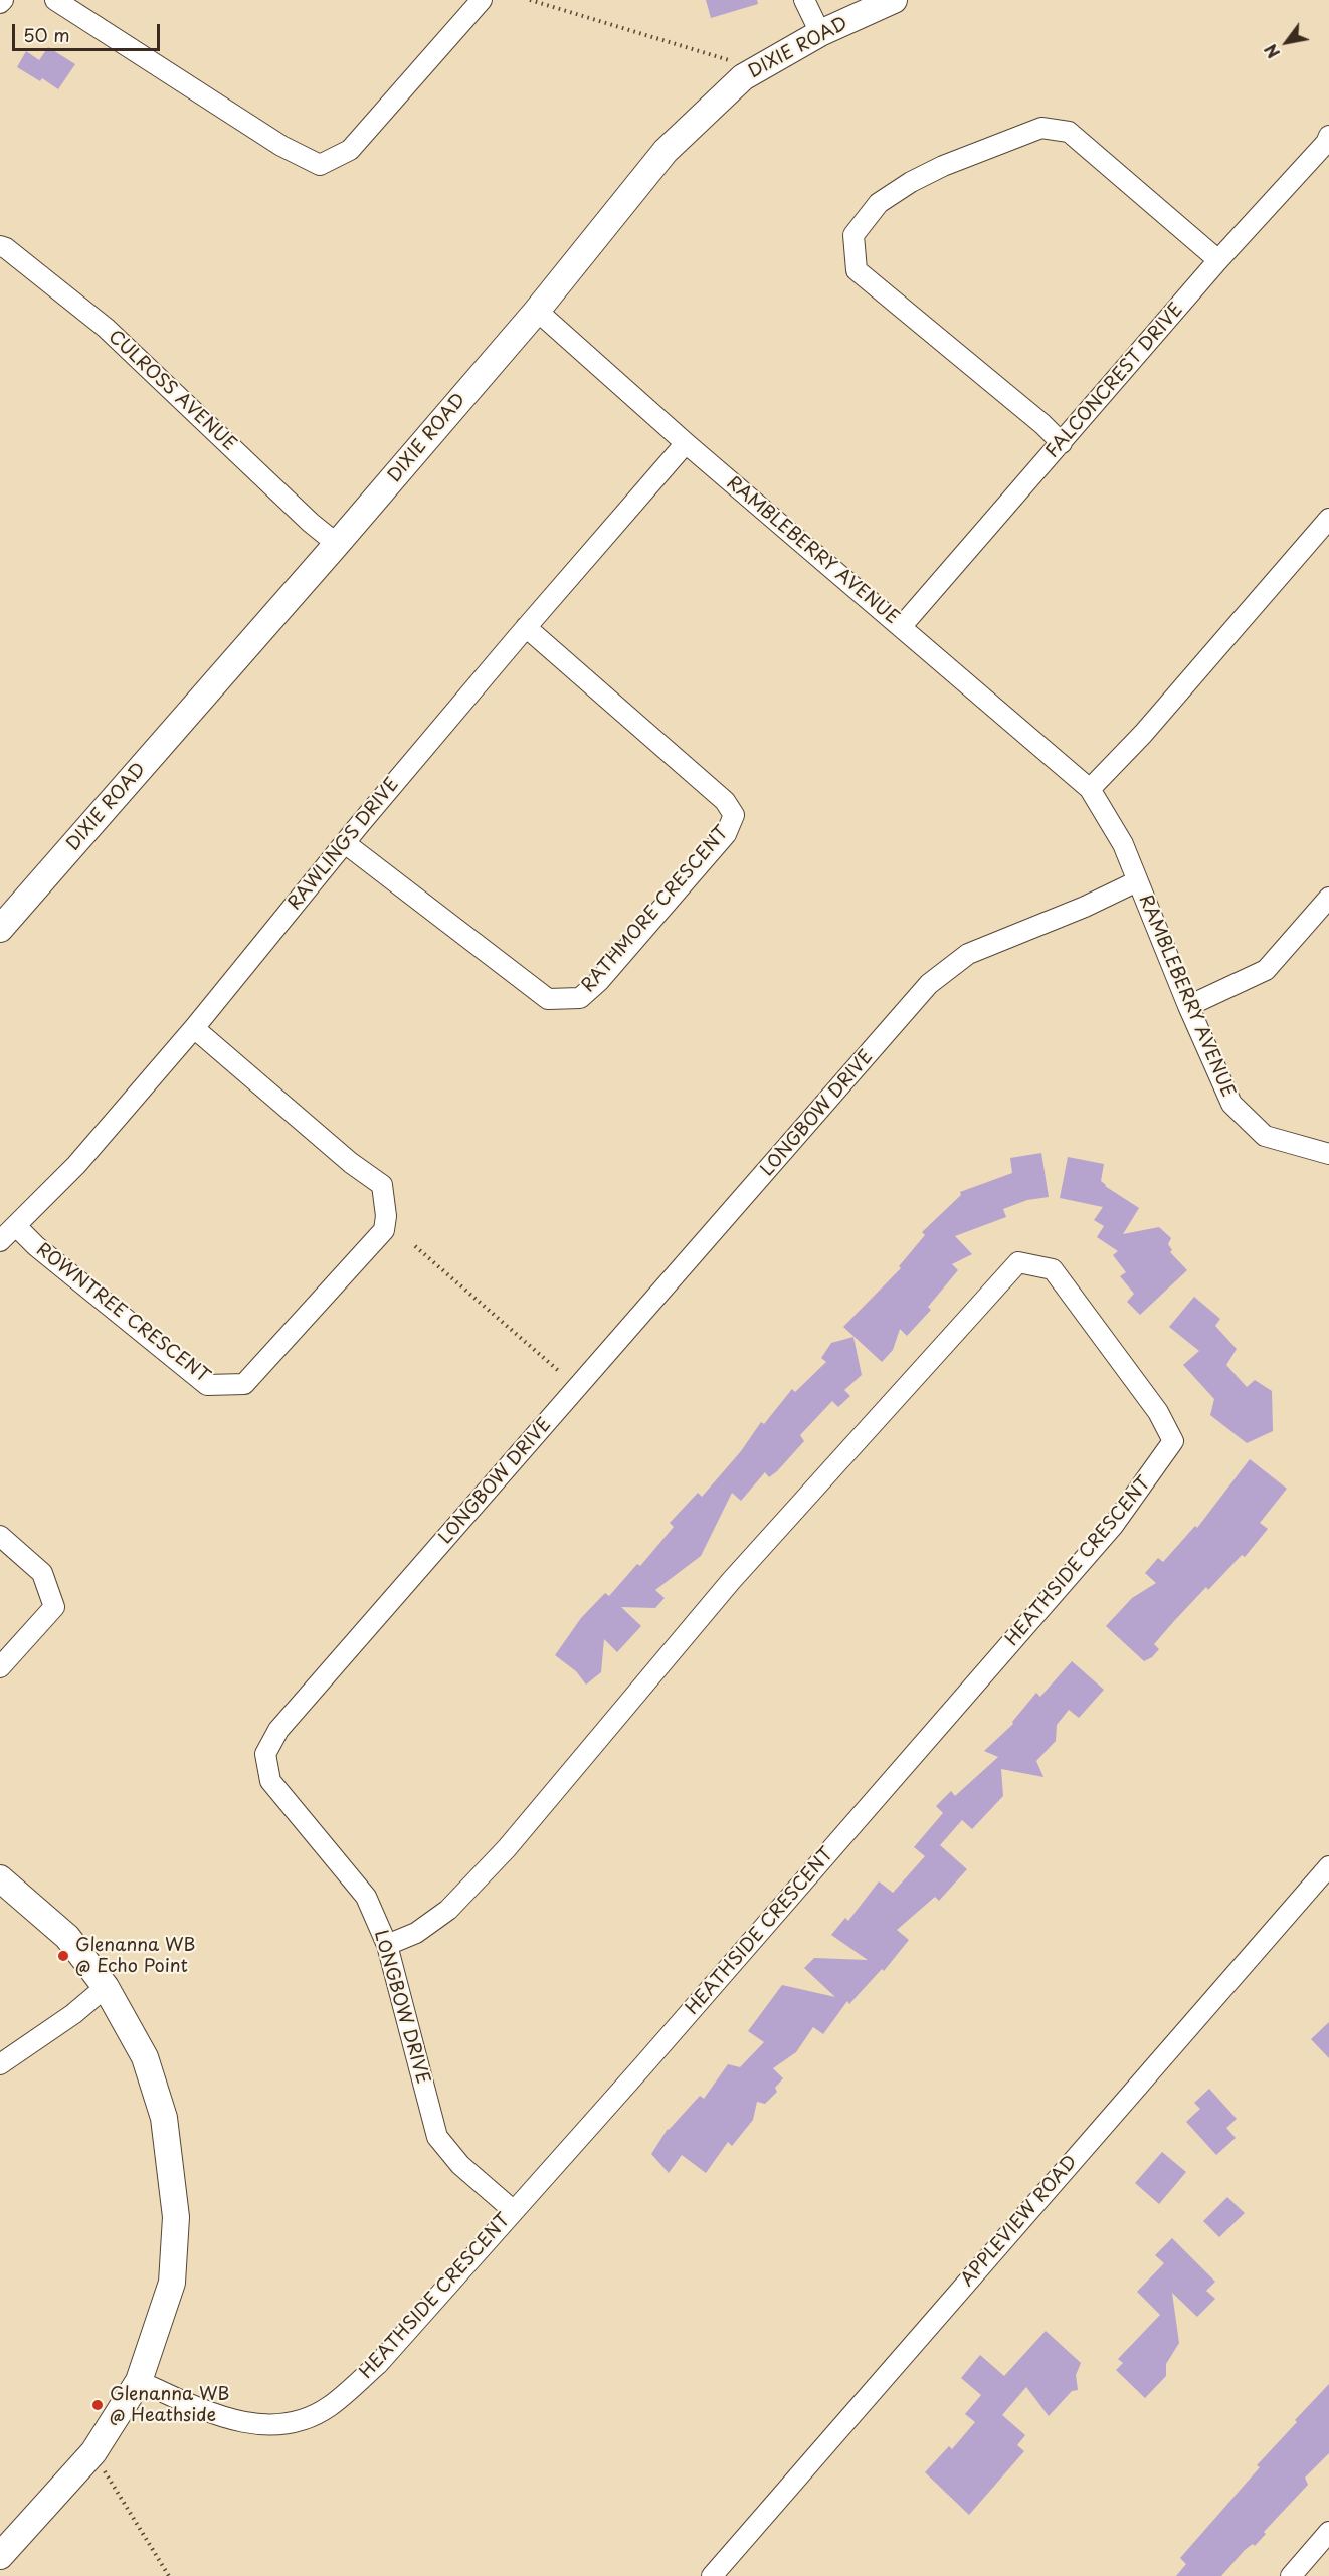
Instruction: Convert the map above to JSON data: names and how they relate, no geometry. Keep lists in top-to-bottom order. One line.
{"streets":{"street":["DIXIE ROAD","FALCONCREST DRIVE","CULROSS AVENUE","RAMBLEBERRY AVENUE","RAWLINGS DRIVE","RATHMORE CRESCENT","LONGBOW DRIVE","ROWNTREE CRESCENT","HEATHSIDE CRESCENT","APPLEVIEW ROAD"]},"crossings":[["DIXIE ROAD","CULROSS AVENUE"],["DIXIE ROAD","RAMBLEBERRY AVENUE"],["FALCONCREST DRIVE","RAMBLEBERRY AVENUE"],["RAMBLEBERRY AVENUE","RAWLINGS DRIVE"],["RAMBLEBERRY AVENUE","LONGBOW DRIVE"],["RAWLINGS DRIVE","RATHMORE CRESCENT"],["RAWLINGS DRIVE","ROWNTREE CRESCENT"],["LONGBOW DRIVE","HEATHSIDE CRESCENT"]],"places":["Glenanna WB @ Echo Point","Glenanna WB @ Heathside"],"scale_bar":"50 m","north":"bottom left"}
